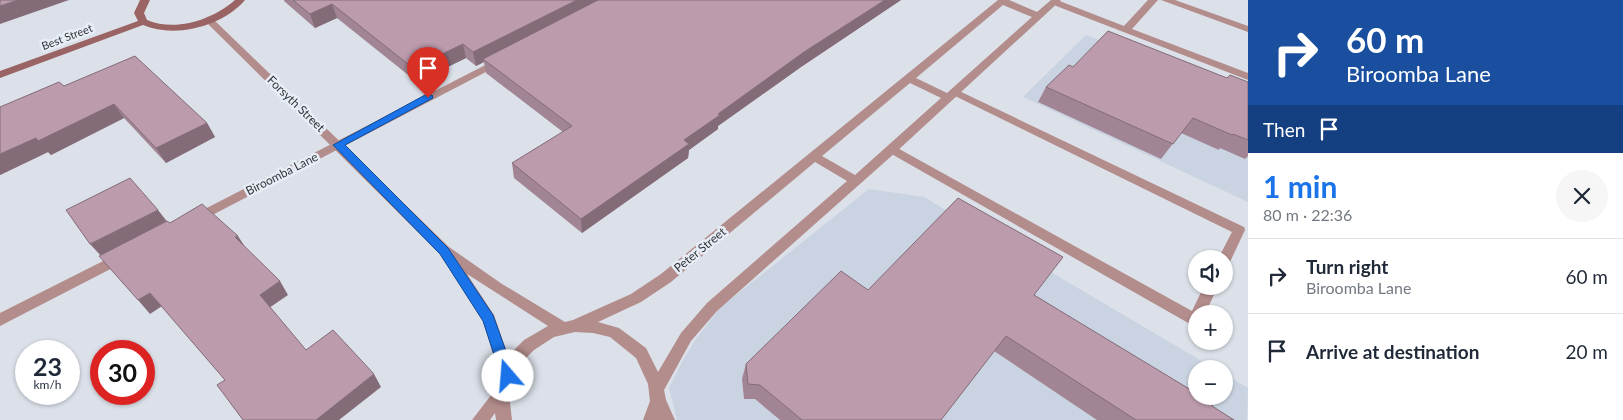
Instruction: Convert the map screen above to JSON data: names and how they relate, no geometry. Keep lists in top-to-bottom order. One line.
{"streets":{"street":["Best Street","Forsyth Street","Biroomba Lane","Peter Street"]},"crossings":[["Forsyth Street","Biroomba Lane"],["Forsyth Street","Peter Street"]],"page":{"turn":["60 m","Biroomba Lane"],"then":"Then","heading":["1 min","80 m · 22:36"],"list":[{"name":"Turn right","note":"Biroomba Lane","value":"60 m"},{"name":"Arrive at destination","value":"20 m"}],"map_buttons":["+","−"],"speed":"23 km/h","limit":"30"}}
